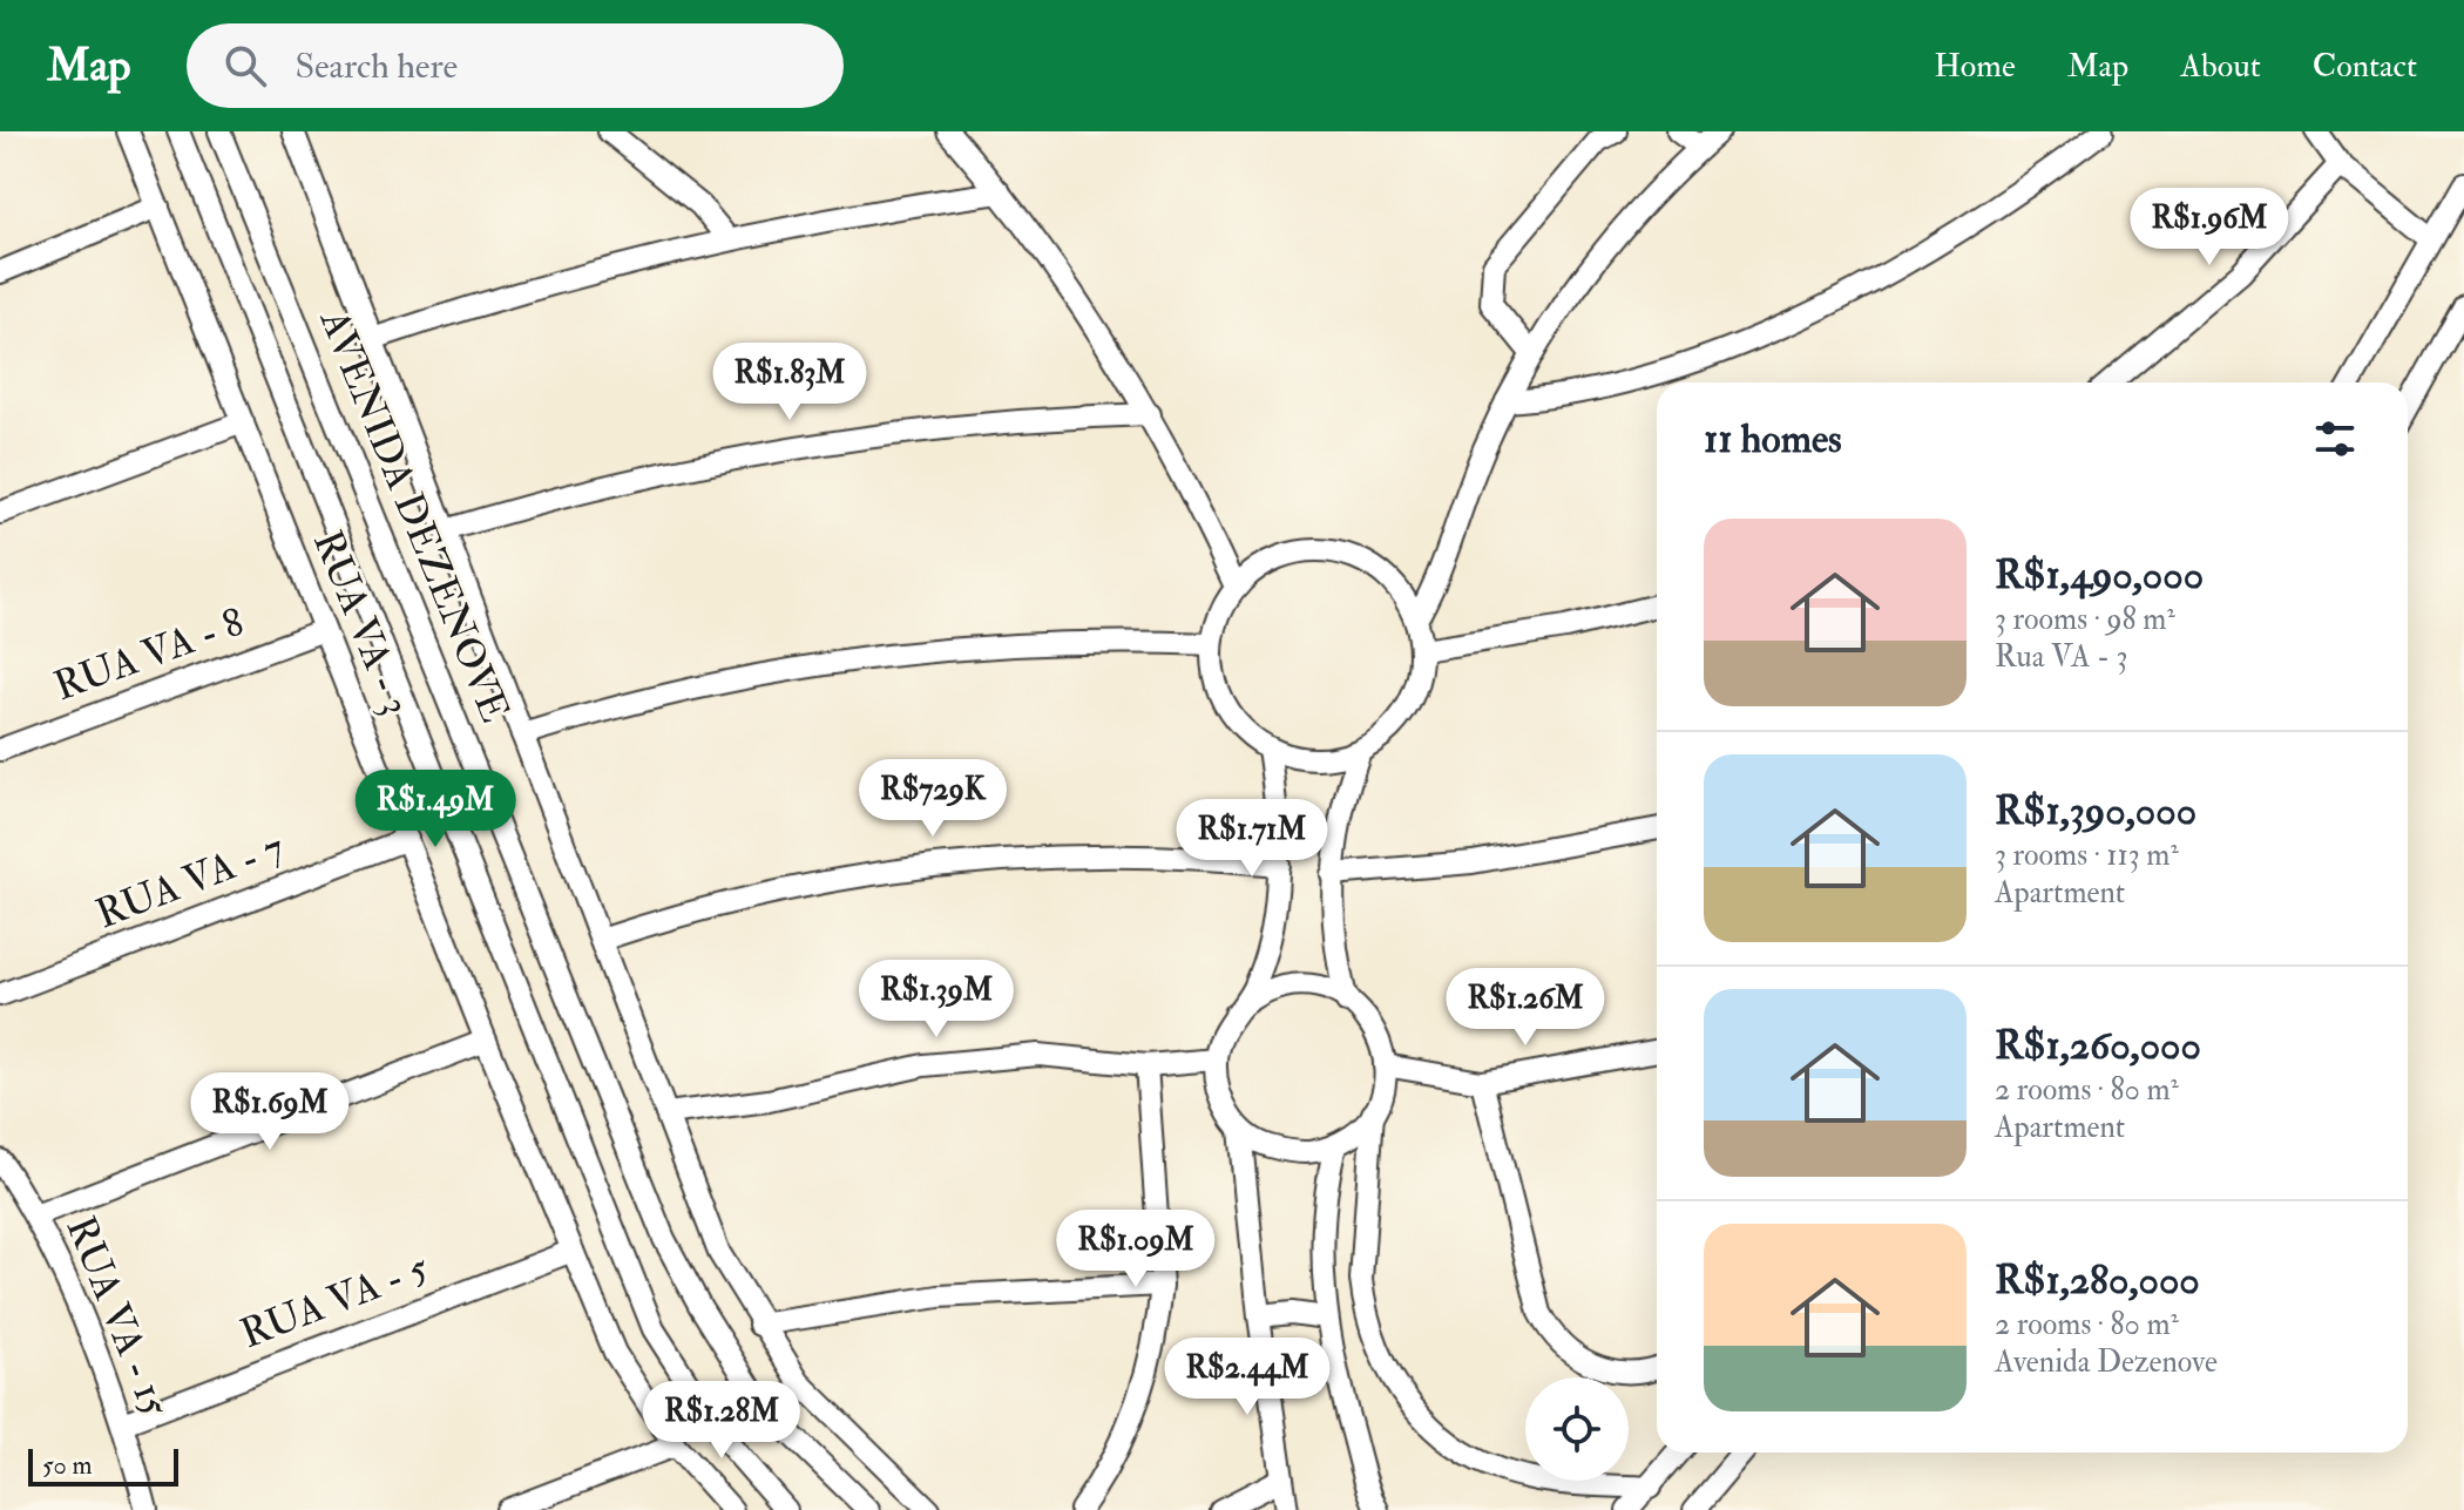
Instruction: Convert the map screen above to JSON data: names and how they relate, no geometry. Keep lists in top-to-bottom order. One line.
{"streets":{"street":["AVENIDA DEZENOVE","RUA VA - 3","RUA VA - 8","RUA VA - 7","RUA VA - 5","RUA VA - 15"]},"crossings":[["RUA VA - 3","RUA VA - 8"],["RUA VA - 3","RUA VA - 7"],["RUA VA - 3","RUA VA - 5"],["RUA VA - 5","RUA VA - 15"]],"scale_bar":"50 m","page":{"header":"Map","search":"Search here","nav":["Home","Map","About","Contact"],"price":["R$1.96M","R$1.83M","R$729K","R$1.49M","R$1.71M","R$1.39M","R$1.26M","R$1.69M","R$1.09M","R$2.44M","R$1.28M"],"heading":"11 homes","list":[{"name":"R$1,490,000","note":"3 rooms · 98 m² · Rua VA - 3"},{"name":"R$1,390,000","note":"3 rooms · 113 m² · Apartment"},{"name":"R$1,260,000","note":"2 rooms · 80 m² · Apartment"},{"name":"R$1,280,000","note":"2 rooms · 80 m² · Avenida Dezenove"}],"scale":"50 m"}}
